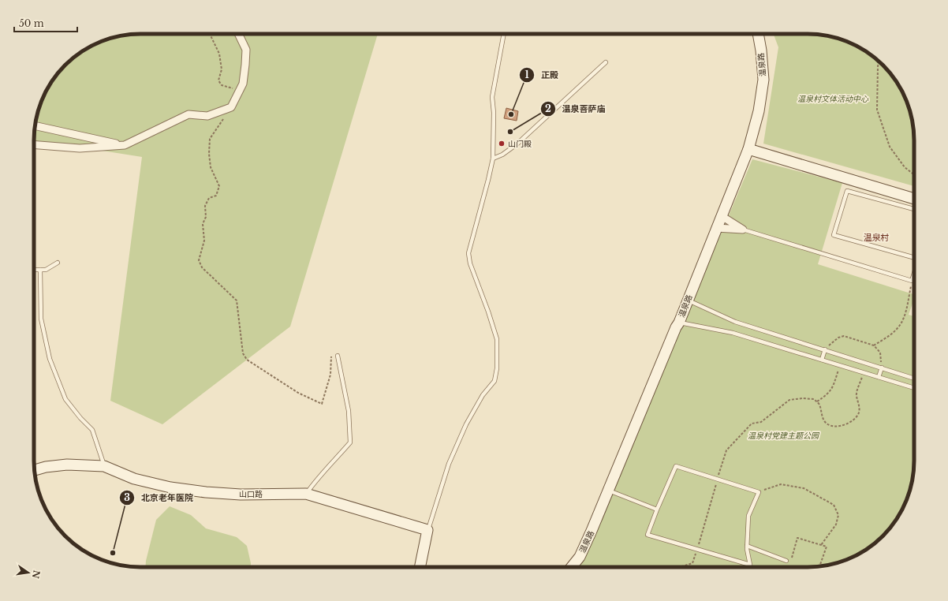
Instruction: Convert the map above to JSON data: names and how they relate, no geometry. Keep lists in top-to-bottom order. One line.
{"streets":{"street":["温泉路","山口路"]},"districts":["温泉村"],"parks":["温泉村文体活动中心","温泉村党建主题公园"],"places":["正殿","温泉菩萨庙","山门殿","北京老年医院"],"scale_bar":"50 m","north":"right"}
